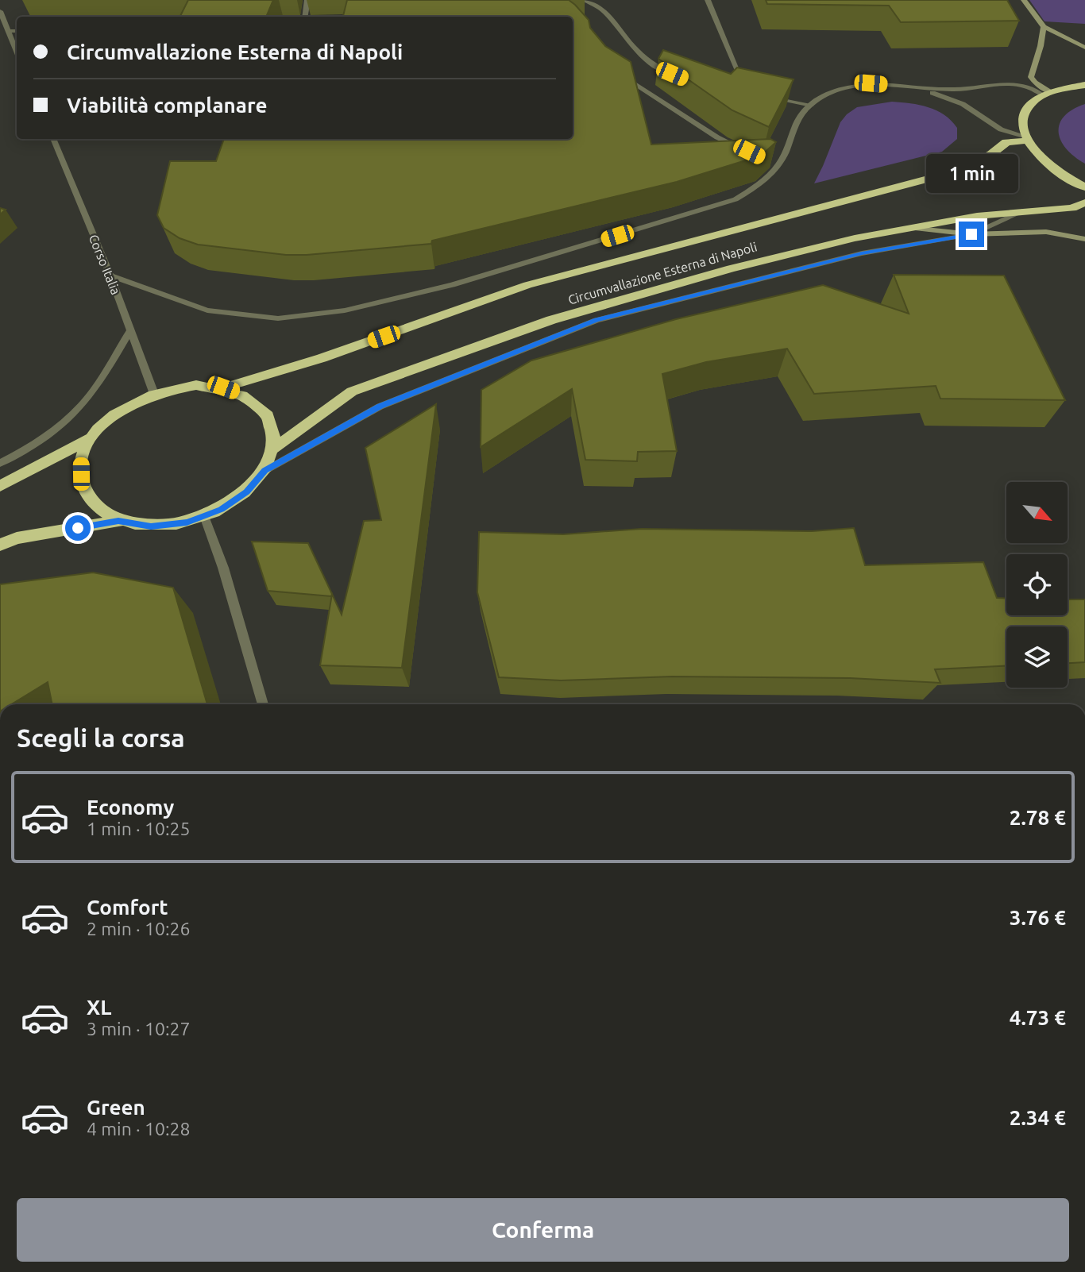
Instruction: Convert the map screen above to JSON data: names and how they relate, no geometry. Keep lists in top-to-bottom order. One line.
{"streets":{"highway":["Circumvallazione Esterna di Napoli"],"street":["Corso Italia"]},"crossings":[["Corso Italia","Circumvallazione Esterna di Napoli"]],"north":"bottom right","page":{"banner":["Circumvallazione Esterna di Napoli","Viabilità complanare"],"bubble":"1 min","heading":"Scegli la corsa","list":[{"name":"Economy","note":"1 min · 10:25","value":"2.78 €"},{"name":"Comfort","note":"2 min · 10:26","value":"3.76 €"},{"name":"XL","note":"3 min · 10:27","value":"4.73 €"},{"name":"Green","note":"4 min · 10:28","value":"2.34 €"}],"buttons":"Conferma"}}
